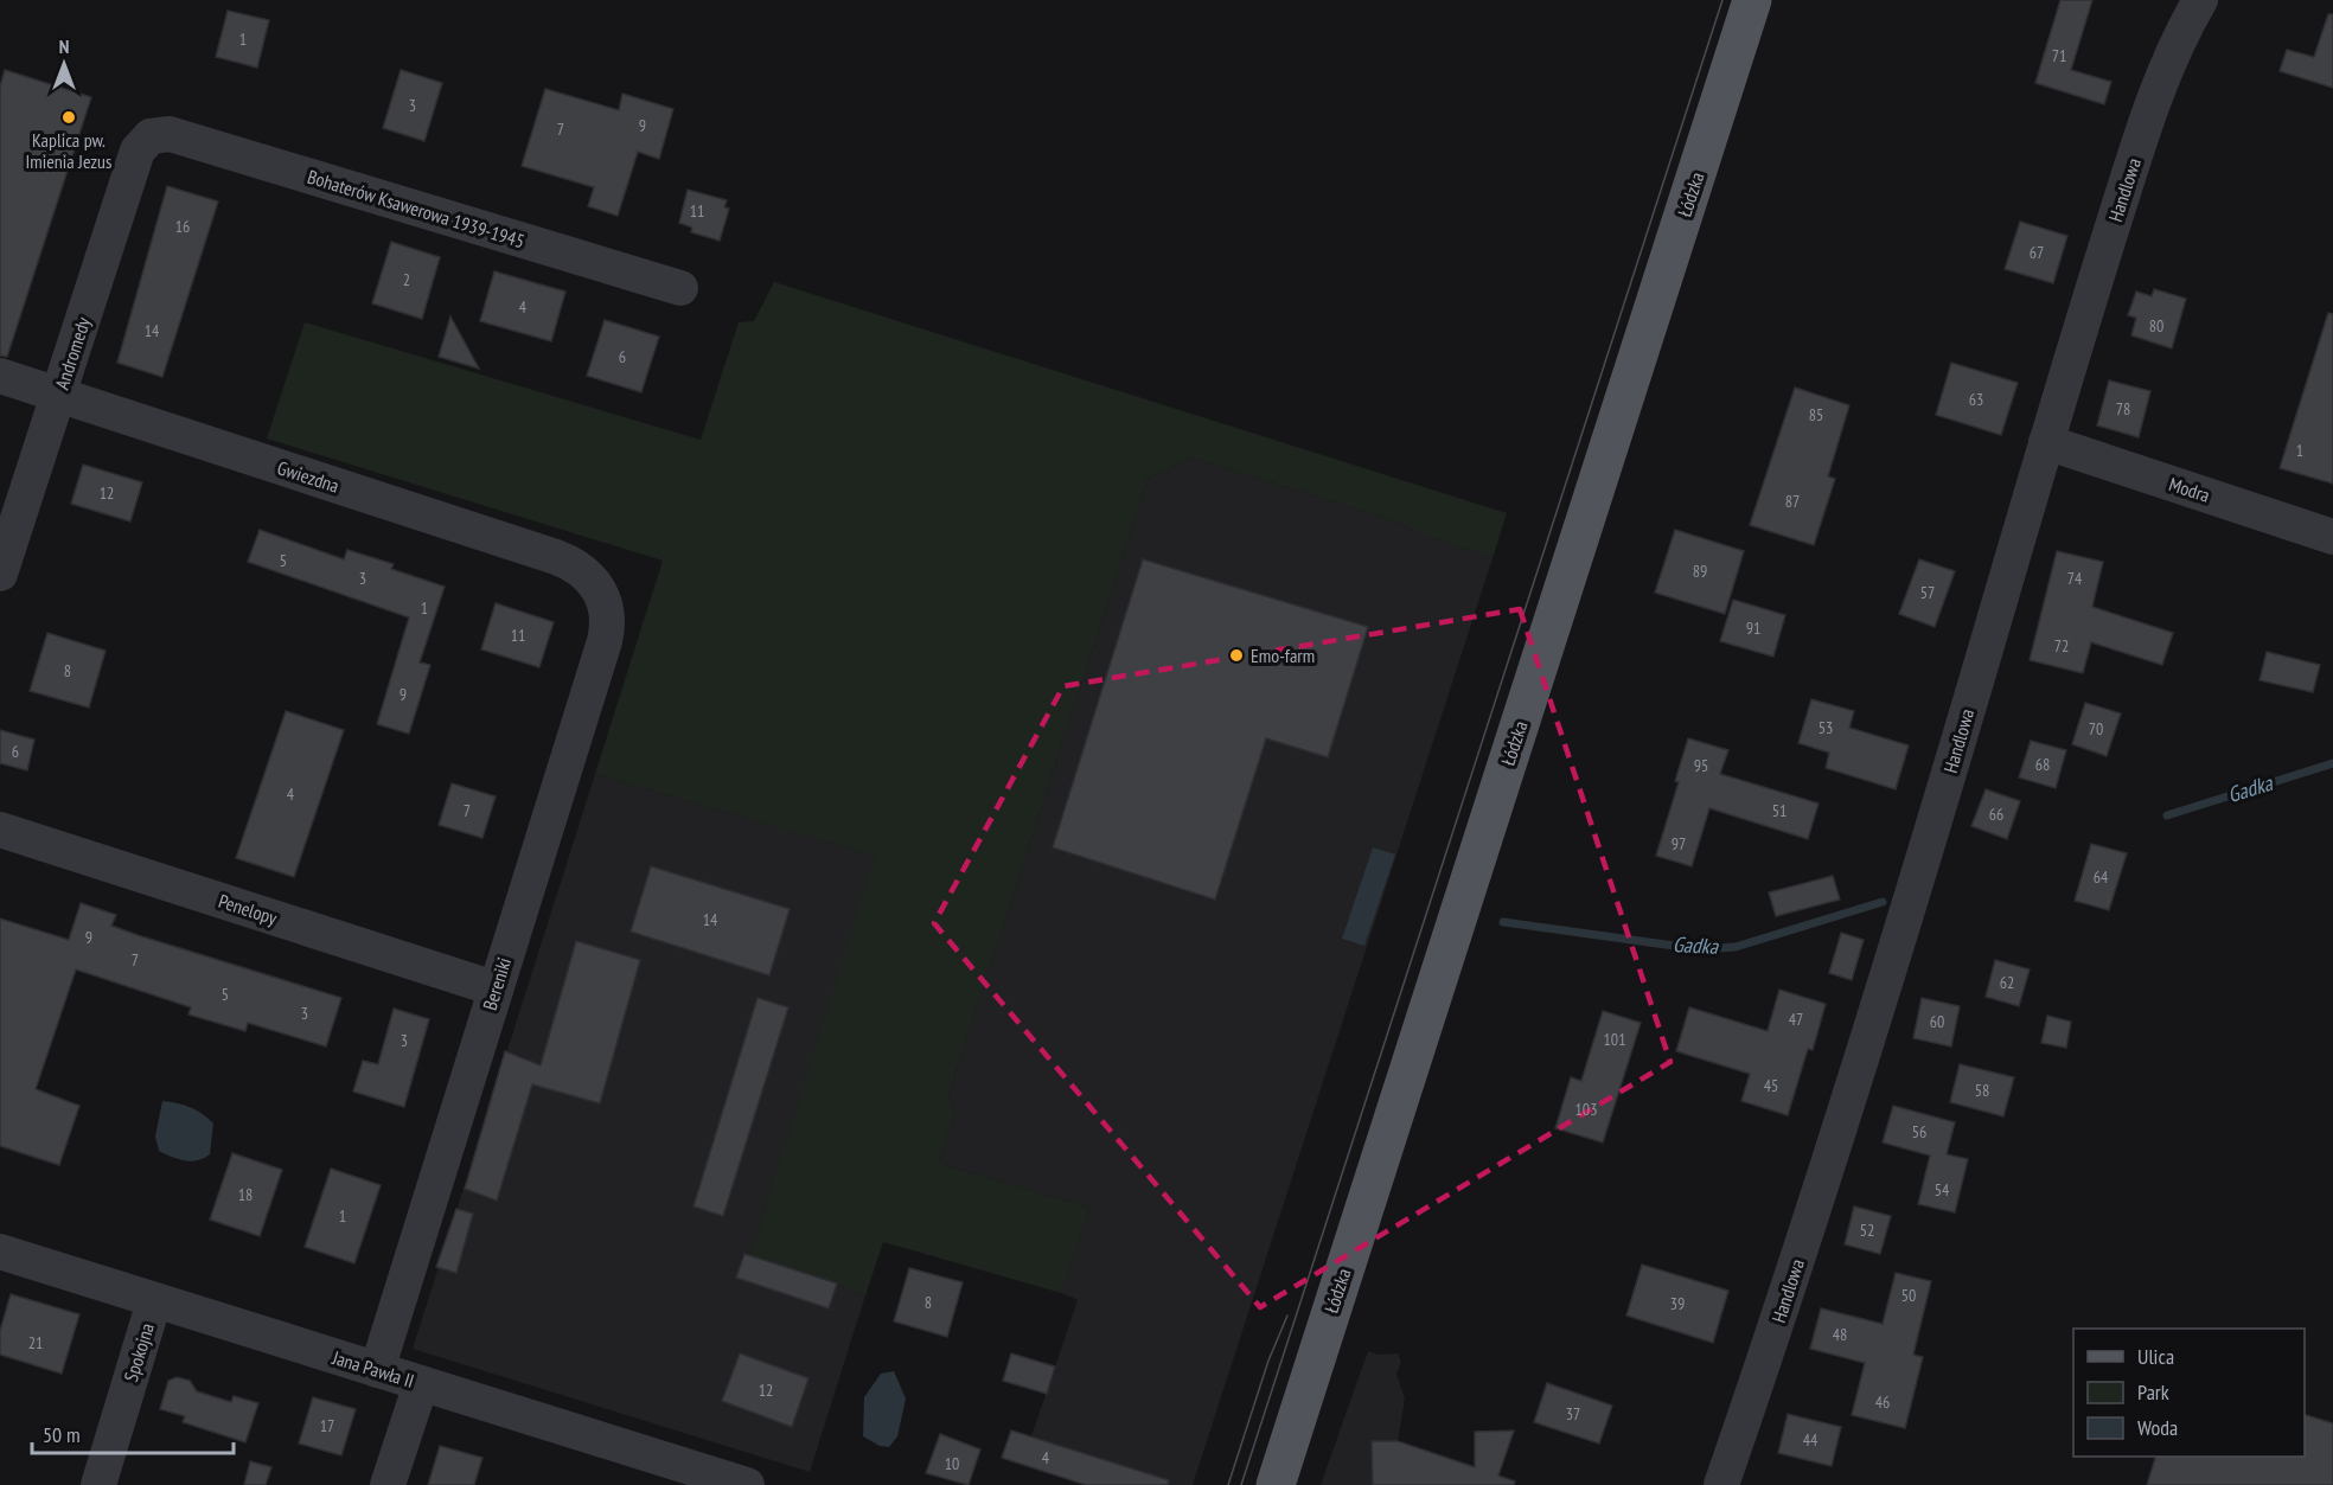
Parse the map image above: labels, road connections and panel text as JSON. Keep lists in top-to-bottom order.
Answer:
{
  "streets": {
    "main road": ["Łódzka"],
    "street": [
      "Handlowa",
      "Bohaterów Ksawerowa 1939-1945",
      "Andromedy",
      "Gwiezdna",
      "Modra",
      "Penelopy",
      "Bereniki",
      "Spokojna",
      "Jana Pawła II"
    ]
  },
  "crossings": [
    ["Handlowa", "Modra"],
    ["Bohaterów Ksawerowa 1939-1945", "Andromedy"],
    ["Andromedy", "Gwiezdna"],
    ["Gwiezdna", "Bereniki"],
    ["Penelopy", "Bereniki"],
    ["Bereniki", "Jana Pawła II"],
    ["Spokojna", "Jana Pawła II"]
  ],
  "water": ["Gadka"],
  "places": ["Kaplica pw. Imienia Jezus", "Emo-farm"],
  "house_numbers": [
    "1",
    "71",
    "3",
    "9",
    "7",
    "11",
    "16",
    "67",
    "2",
    "4",
    "80",
    "14",
    "6",
    "63",
    "78",
    "85",
    "1",
    "12",
    "87",
    "5",
    "89",
    "3",
    "74",
    "57",
    "1",
    "91",
    "11",
    "72",
    "8",
    "9",
    "53",
    "70",
    "6",
    "68",
    "95",
    "4",
    "7",
    "51",
    "66",
    "97",
    "64",
    "14",
    "9",
    "7",
    "62",
    "5",
    "3",
    "47",
    "60",
    "101",
    "3",
    "45",
    "58",
    "103",
    "56",
    "54",
    "18",
    "1",
    "52",
    "50",
    "8",
    "39",
    "48",
    "21",
    "12",
    "46",
    "37",
    "17",
    "44",
    "4",
    "10"
  ],
  "legend": ["Ulica", "Park", "Woda"],
  "scale_bar": "50 m",
  "north": "top"
}
